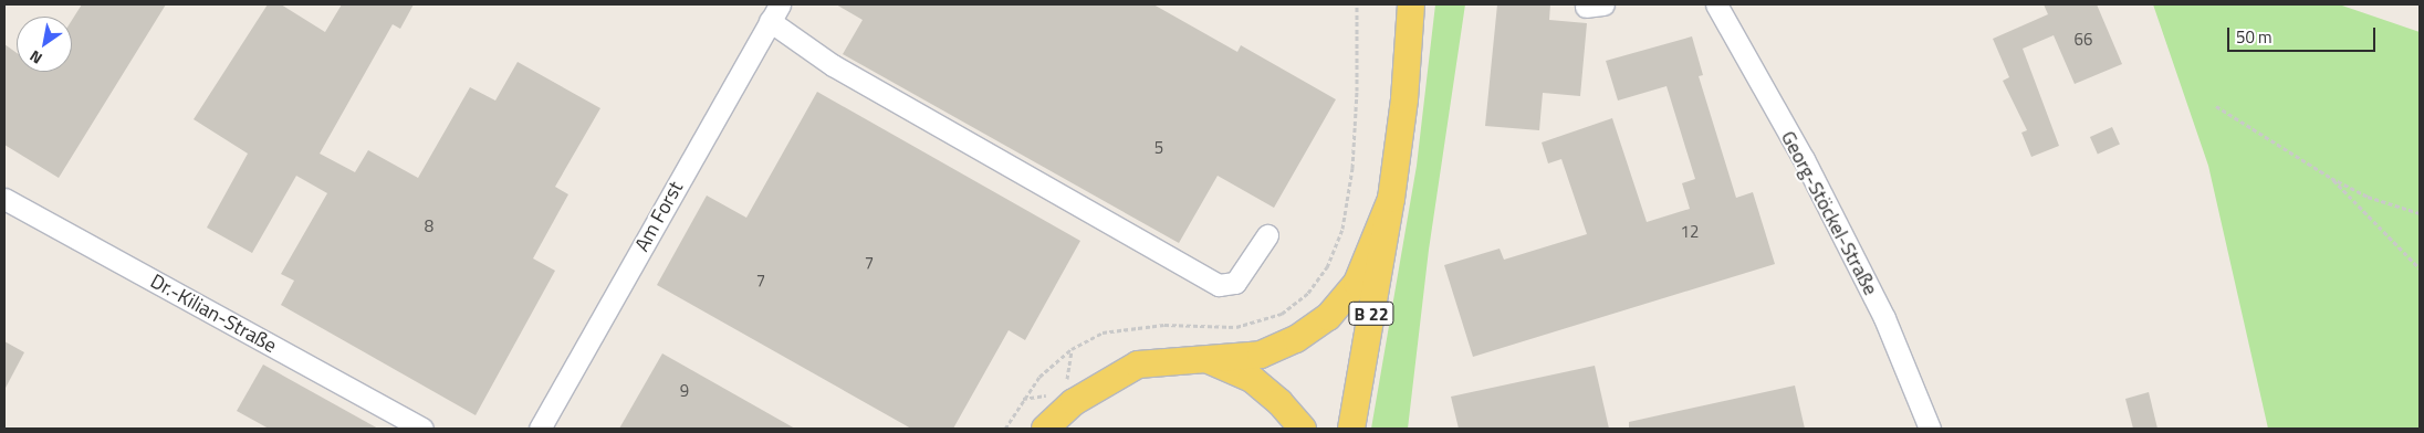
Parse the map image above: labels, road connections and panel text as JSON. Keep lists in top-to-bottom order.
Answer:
{
  "streets": {
    "main road": ["B 22"],
    "street": ["Georg-Stöckel-Straße", "Am Forst", "Dr.-Kilian-Straße"]
  },
  "house_numbers": [
    "66",
    "5",
    "8",
    "12",
    "7",
    "7",
    "9"
  ],
  "scale_bar": "50 m",
  "north": "bottom left"
}
